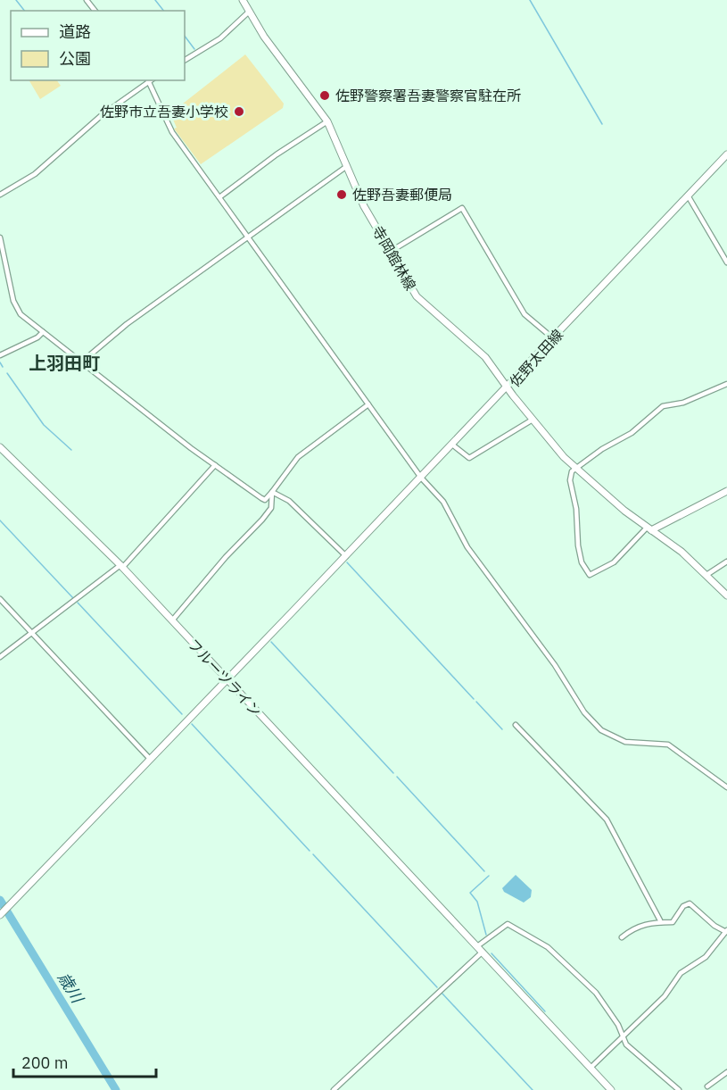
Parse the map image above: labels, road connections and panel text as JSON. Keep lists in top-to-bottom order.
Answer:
{
  "streets": {
    "street": ["寺岡館林線", "佐野太田線", "フルーツライン"]
  },
  "crossings": [
    ["寺岡館林線", "佐野太田線"]
  ],
  "districts": ["上羽田町"],
  "water": ["歳川"],
  "places": ["佐野警察署吾妻警察官駐在所", "佐野市立吾妻小学校", "佐野吾妻郵便局"],
  "legend": ["道路", "公園"],
  "scale_bar": "200 m"
}
